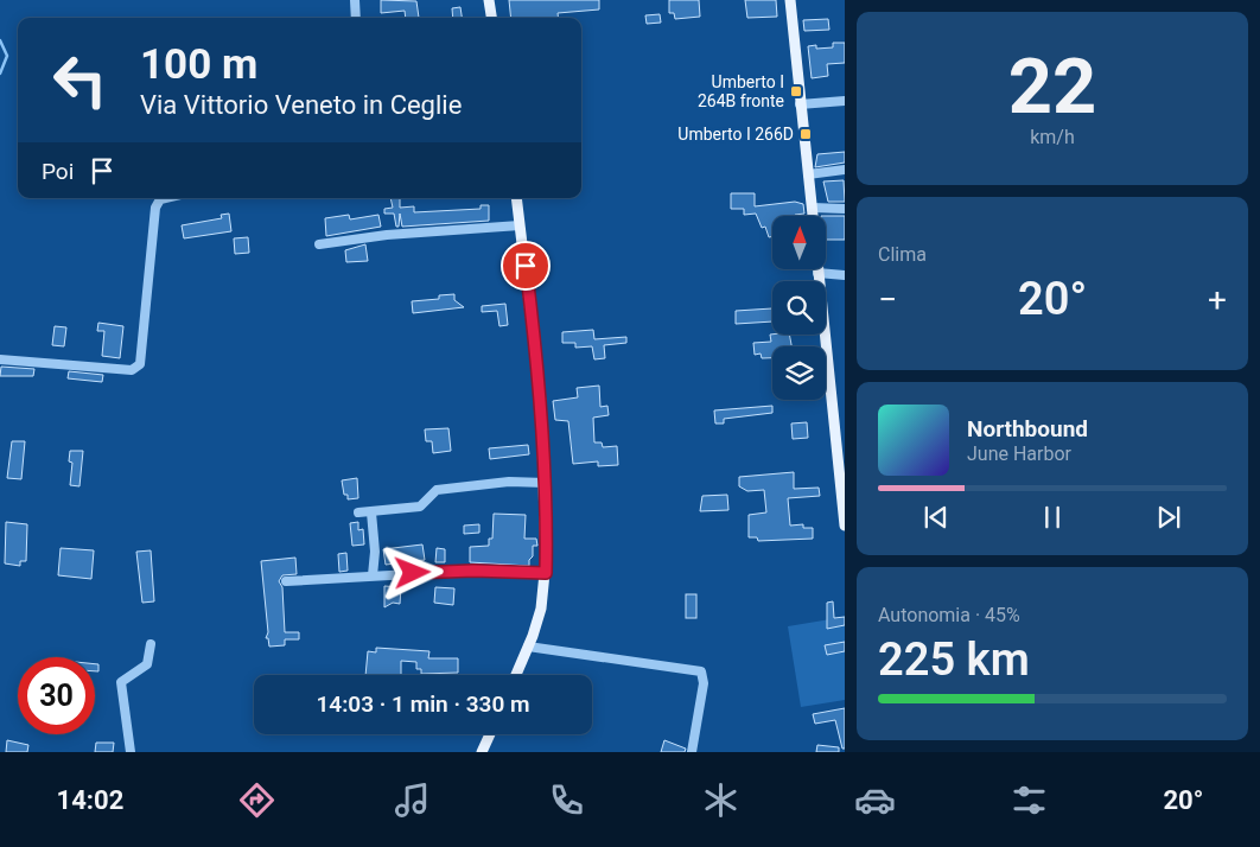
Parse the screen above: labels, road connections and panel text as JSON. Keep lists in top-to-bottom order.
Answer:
{
  "places": {
    "transit": ["Umberto I 264B fronte", "Umberto I 266D"]
  },
  "north": "top",
  "page": {
    "tile": [
      ["22", "km/h"],
      "Clima",
      ["Autonomia · 45%", "225 km"]
    ],
    "turn": ["100 m", "Via Vittorio Veneto in Ceglie"],
    "then": "Poi",
    "heat": ["−", "20°", "+"],
    "song": ["Northbound", "June Harbor"],
    "limit": "30",
    "trip": "14:03 · 1 min · 330 m",
    "tabs": ["14:02", "20°"]
  }
}
